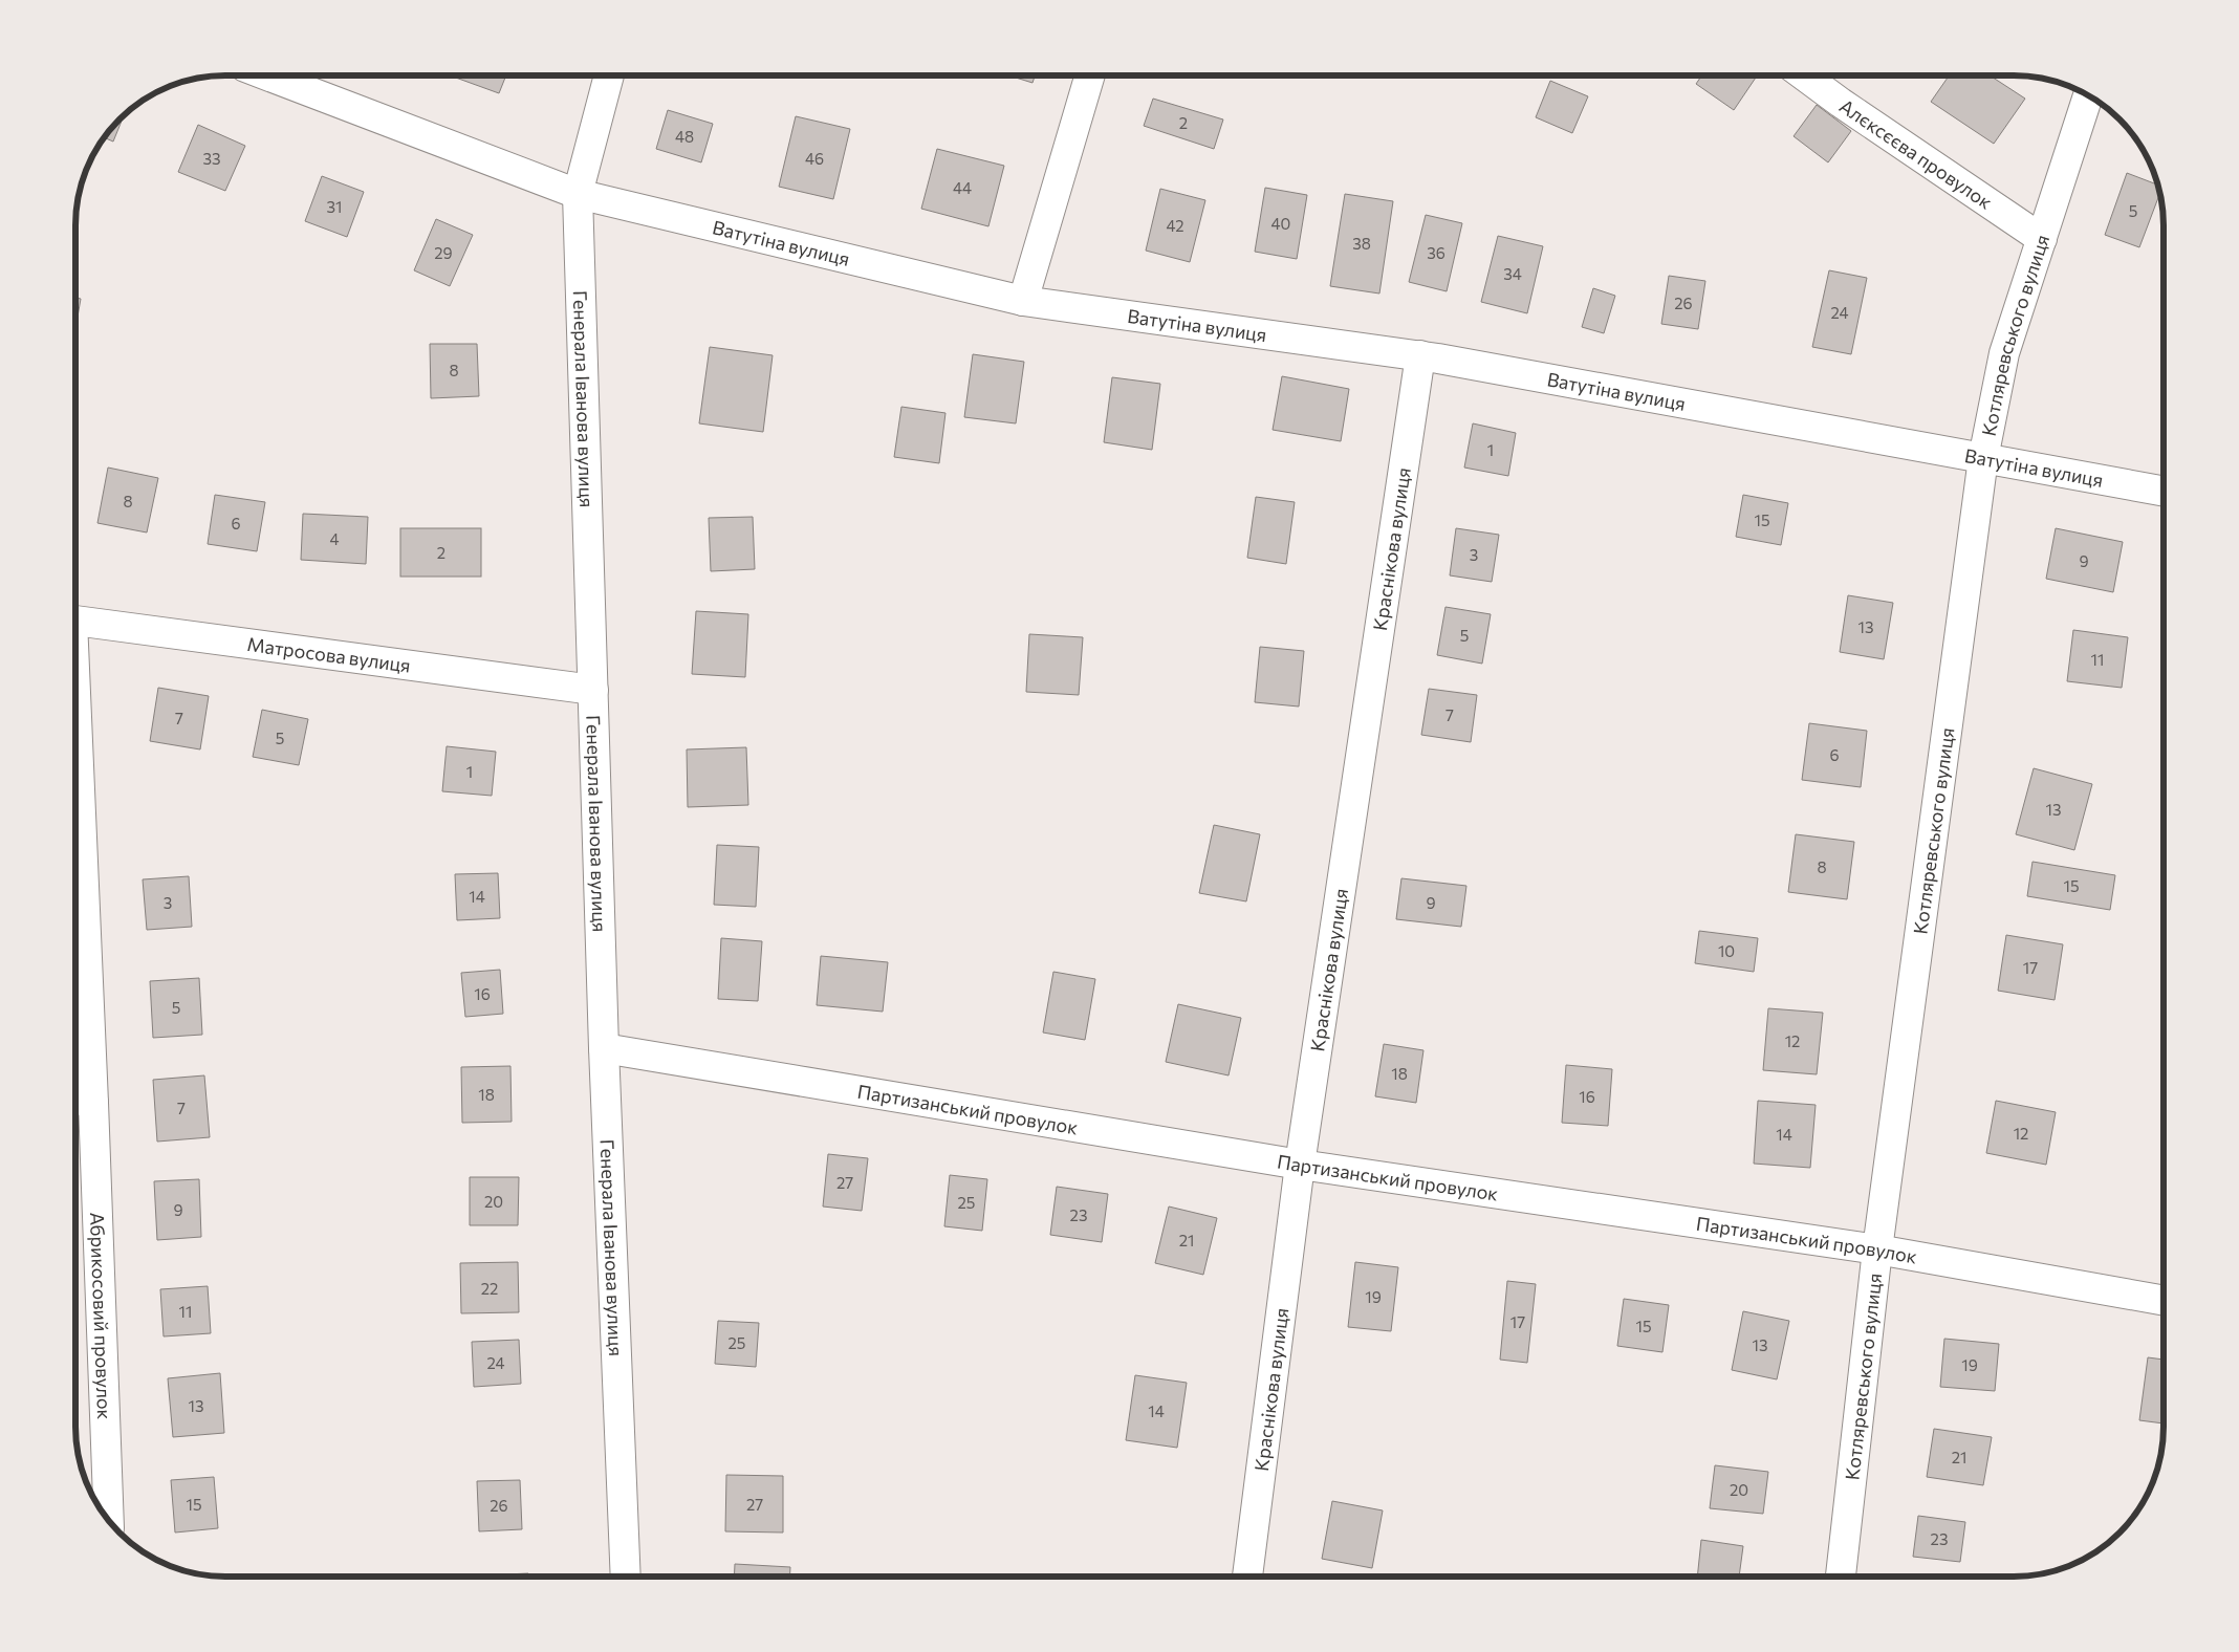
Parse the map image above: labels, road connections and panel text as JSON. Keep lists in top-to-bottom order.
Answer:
{
  "streets": {
    "street": [
      "Алєксєєва провулок",
      "Ватутіна вулиця",
      "Котляревського вулиця",
      "Генерала Іванова вулиця",
      "Краснікова вулиця",
      "Матросова вулиця",
      "Партизанський провулок",
      "Абрикосовий провулок"
    ]
  },
  "crossings": [
    ["Алєксєєва провулок", "Котляревського вулиця"],
    ["Ватутіна вулиця", "Котляревського вулиця"],
    ["Ватутіна вулиця", "Генерала Іванова вулиця"],
    ["Ватутіна вулиця", "Краснікова вулиця"],
    ["Котляревського вулиця", "Партизанський провулок"],
    ["Генерала Іванова вулиця", "Матросова вулиця"],
    ["Генерала Іванова вулиця", "Партизанський провулок"],
    ["Краснікова вулиця", "Партизанський провулок"]
  ],
  "house_numbers": [
    "2",
    "48",
    "33",
    "46",
    "44",
    "31",
    "5",
    "40",
    "42",
    "38",
    "29",
    "36",
    "34",
    "26",
    "24",
    "8",
    "1",
    "8",
    "15",
    "6",
    "4",
    "2",
    "3",
    "9",
    "13",
    "5",
    "11",
    "7",
    "7",
    "5",
    "6",
    "1",
    "13",
    "8",
    "15",
    "14",
    "3",
    "9",
    "10",
    "17",
    "16",
    "5",
    "12",
    "18",
    "18",
    "16",
    "7",
    "12",
    "14",
    "27",
    "20",
    "25",
    "9",
    "23",
    "21",
    "22",
    "19",
    "11",
    "17",
    "15",
    "25",
    "13",
    "24",
    "19",
    "13",
    "14",
    "21",
    "20",
    "15",
    "27",
    "26",
    "23"
  ]
}
